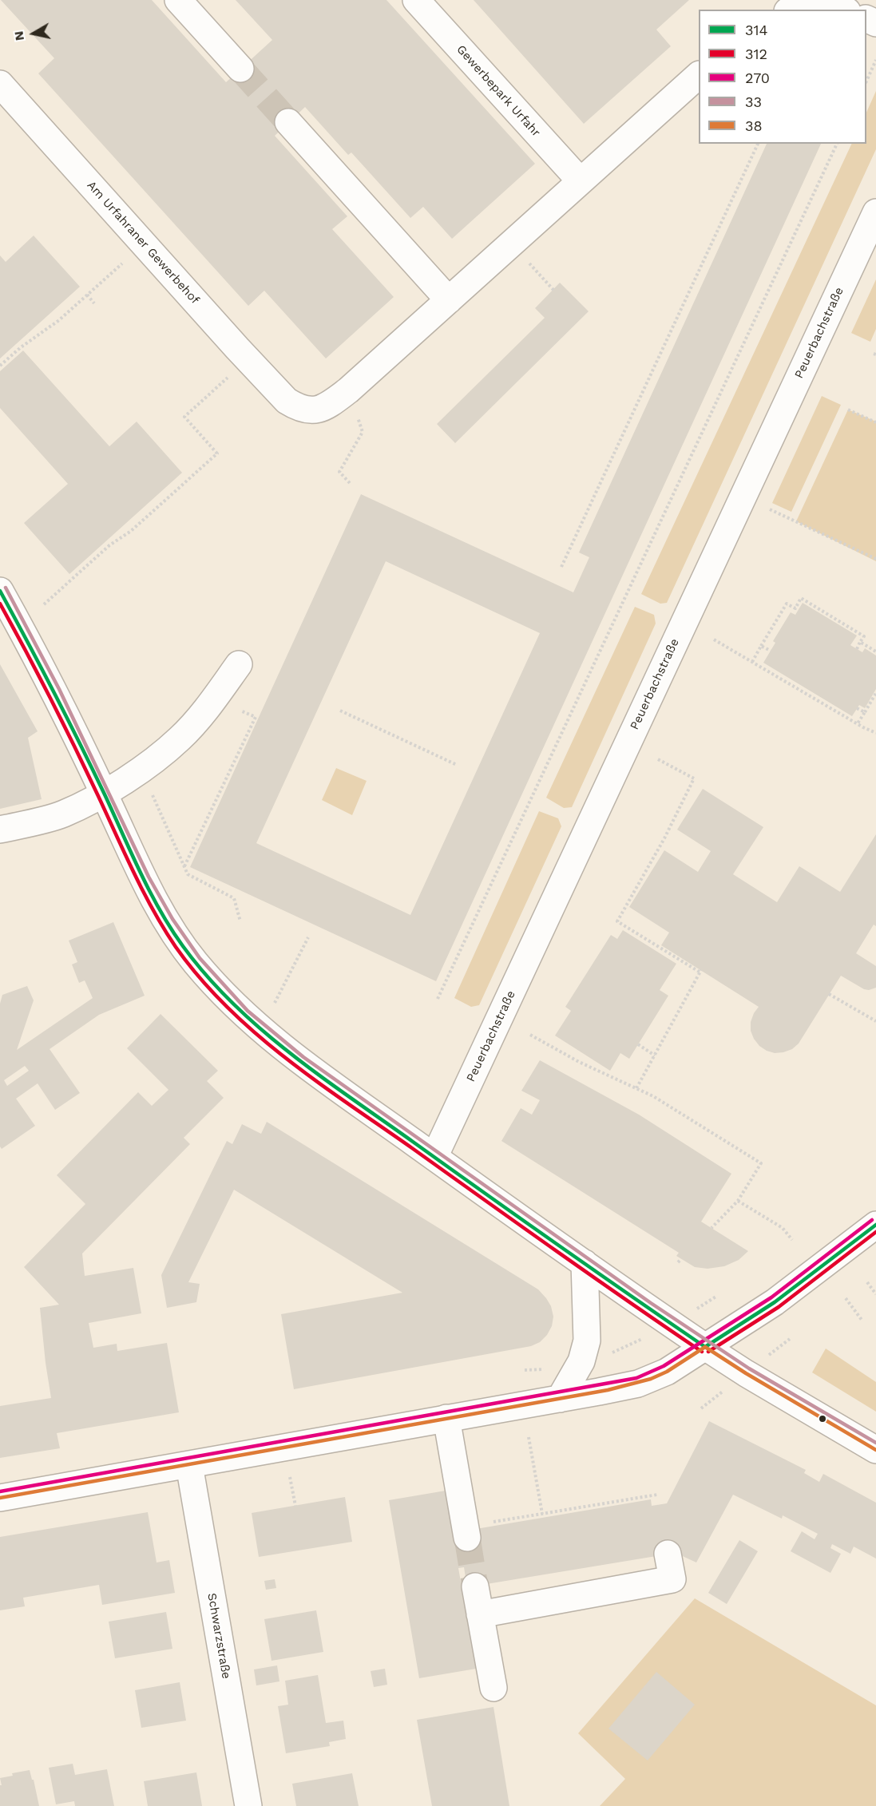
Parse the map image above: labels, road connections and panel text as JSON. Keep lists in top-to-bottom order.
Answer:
{
  "streets": {
    "street": [
      "Gewerbepark Urfahr",
      "Am Urfahraner Gewerbehof",
      "Peuerbachstraße",
      "Schwarzstraße"
    ]
  },
  "lines": [
    "transit line 33",
    "transit line 314",
    "transit line 312",
    "transit line 270",
    "transit line 38"
  ],
  "legend": [
    "314",
    "312",
    "270",
    "33",
    "38"
  ],
  "north": "left"
}
